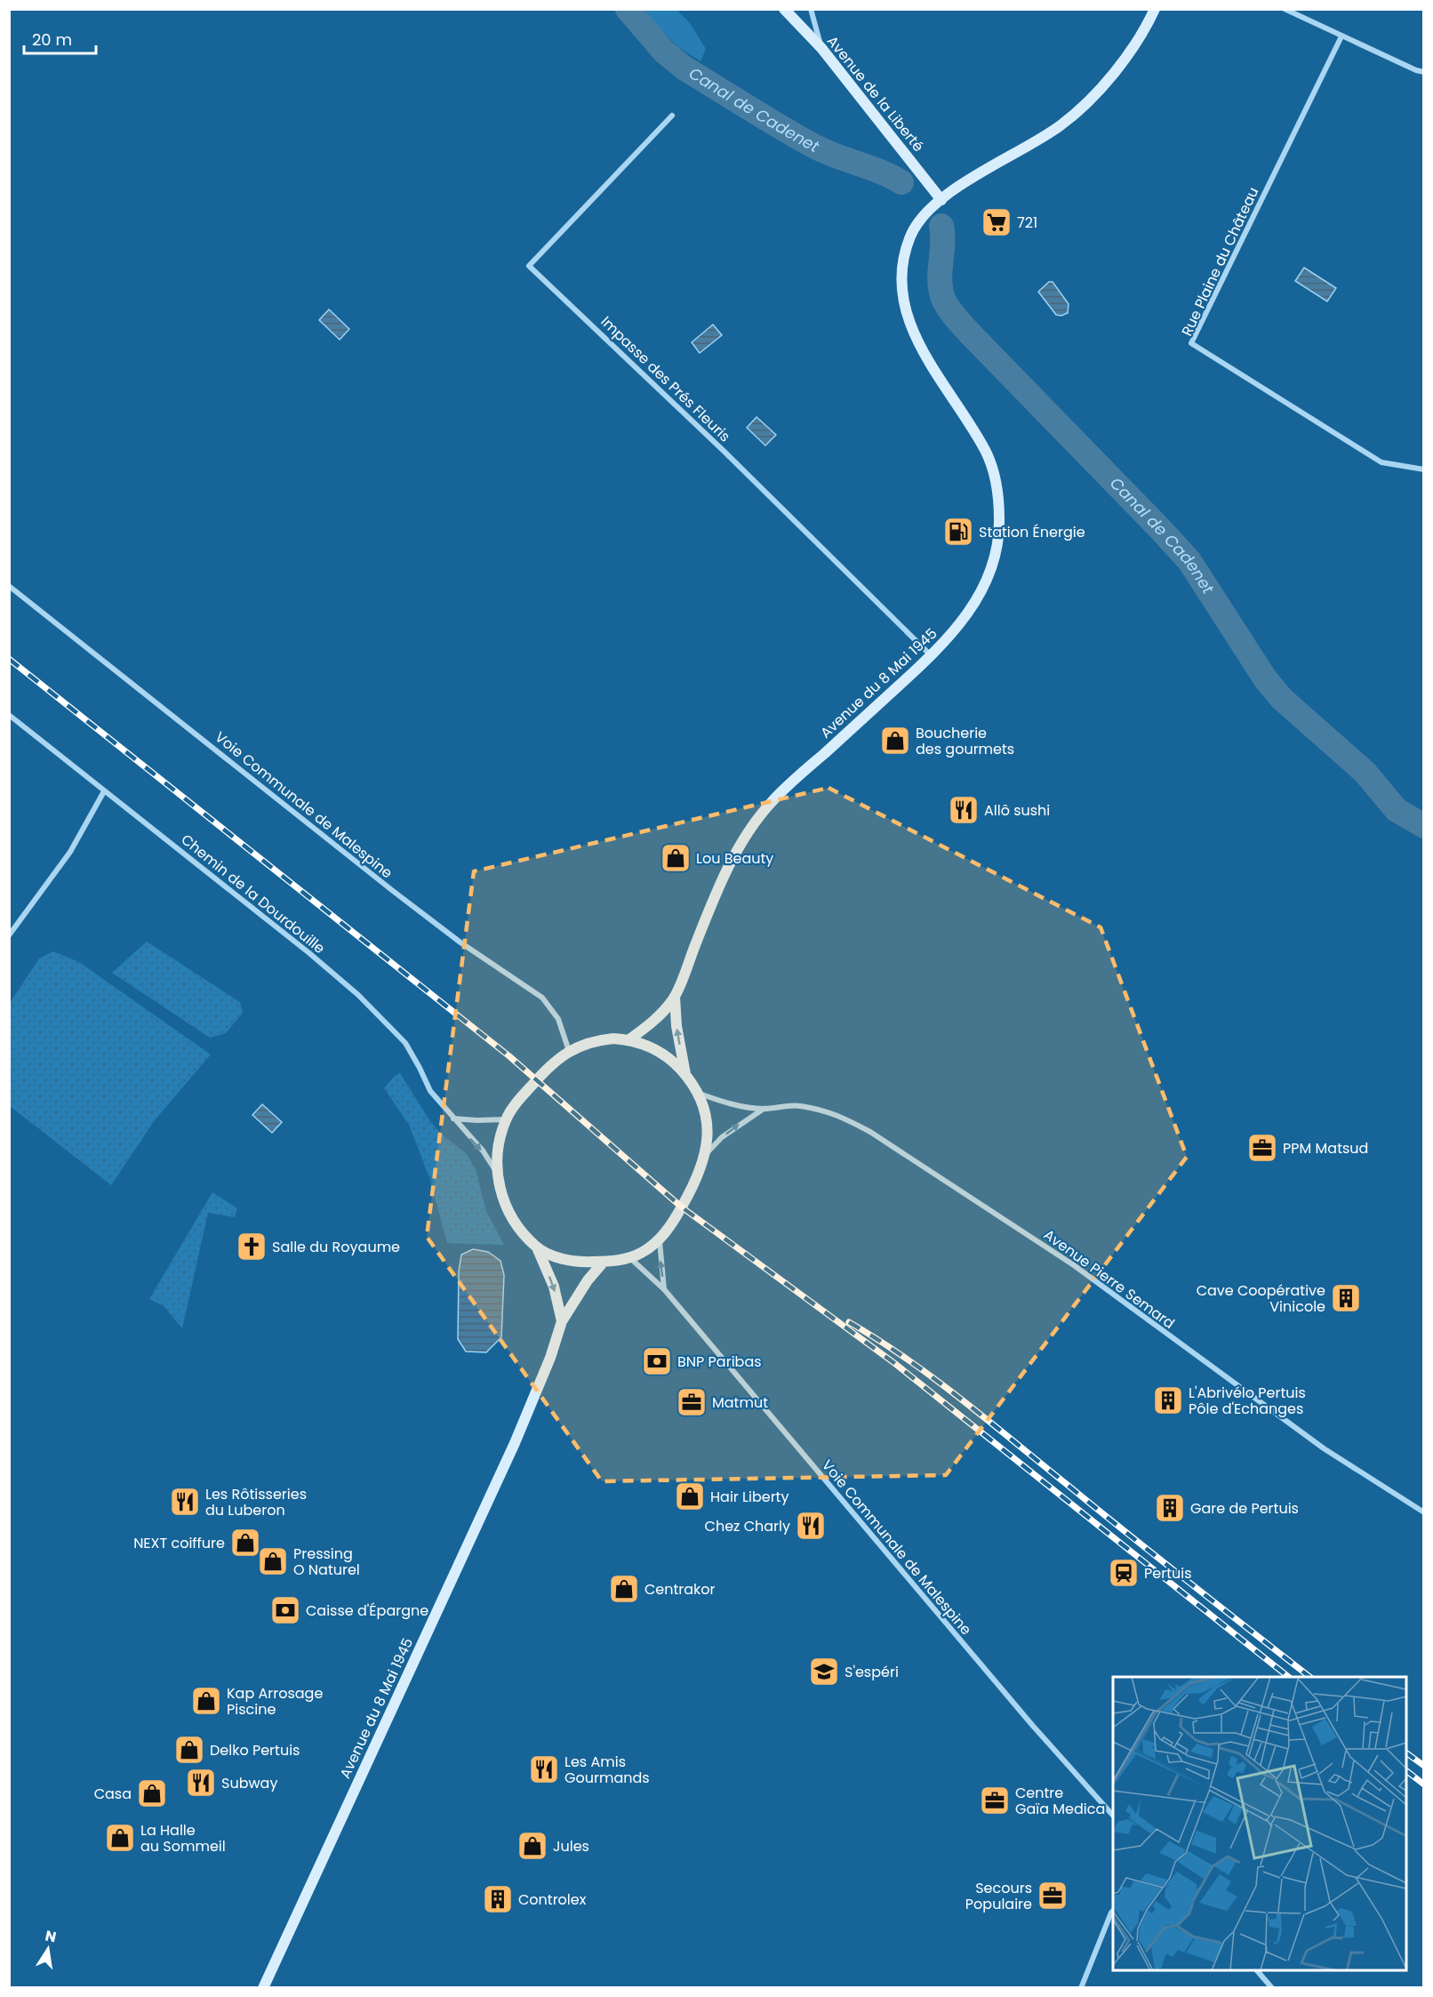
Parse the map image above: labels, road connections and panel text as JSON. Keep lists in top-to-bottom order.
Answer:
{
  "streets": {
    "main road": ["Avenue de la Liberté", "Avenue du 8 Mai 1945"],
    "street": [
      "Rue Plaine du Château",
      "Impasse des Prés Fleuris",
      "Voie Communale de Malespine",
      "Chemin de la Dourdouille",
      "Avenue Pierre Semard"
    ]
  },
  "crossings": [
    ["Avenue de la Liberté", "Avenue du 8 Mai 1945"],
    ["Impasse des Prés Fleuris", "Avenue du 8 Mai 1945"]
  ],
  "water": ["Canal de Cadenet"],
  "places": {
    "supermarket": ["721"],
    "fuel station": ["Station Énergie"],
    "shop": [
      "Boucherie des gourmets",
      "Lou Beauty",
      "Hair Liberty",
      "NEXT coiffure",
      "Pressing O Naturel",
      "Centrakor",
      "Kap Arrosage Piscine",
      "Delko Pertuis",
      "Casa",
      "La Halle au Sommeil",
      "Jules"
    ],
    "restaurant": [
      "Allô sushi",
      "Les Rôtisseries du Luberon",
      "Chez Charly",
      "Les Amis Gourmands",
      "Subway"
    ],
    "office": [
      "PPM Matsud",
      "Matmut",
      "Centre Gaïa Medica",
      "Secours Populaire"
    ],
    "church": ["Salle du Royaume"],
    "building": [
      "Cave Coopérative Vinicole",
      "L'Abrivélo Pertuis Pôle d'Echanges",
      "Gare de Pertuis",
      "Controlex"
    ],
    "bank": ["BNP Paribas", "Caisse d'Épargne"],
    "station": ["Pertuis"],
    "school or university": ["S'espéri"]
  },
  "scale_bar": "20 m",
  "north": "top"
}
